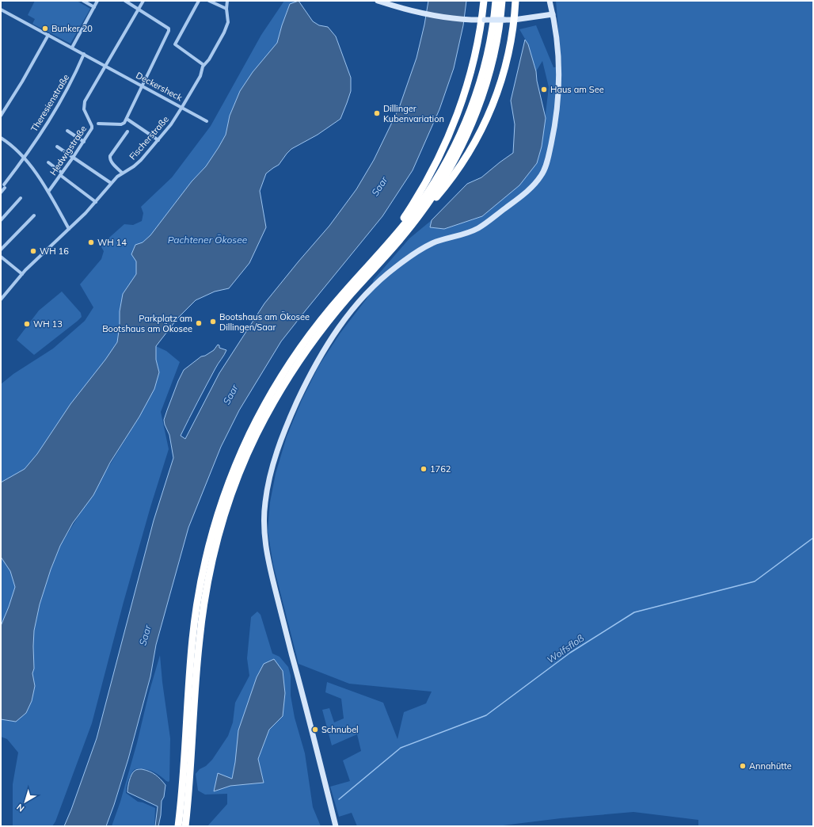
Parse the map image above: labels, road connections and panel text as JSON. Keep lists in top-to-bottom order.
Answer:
{
  "streets": {
    "street": [
      "Deckersheck",
      "Theresienstraße",
      "Fischerstraße",
      "Hedwigstraße"
    ]
  },
  "crossings": [
    ["Deckersheck", "Theresienstraße"],
    ["Deckersheck", "Fischerstraße"],
    ["Deckersheck", "Hedwigstraße"]
  ],
  "water": ["Saar", "Pachtener Ökosee", "Wolfsfloß"],
  "places": [
    "Bunker 20",
    "Haus am See",
    "Dillinger Kubenvariation",
    "WH 14",
    "WH 16",
    "Bootshaus am Ökosee Dillingen/Saar",
    "Parkplatz am Bootshaus am Ökosee",
    "WH 13",
    "1762",
    "Schnubel",
    "Annahütte"
  ],
  "north": "bottom left"
}
